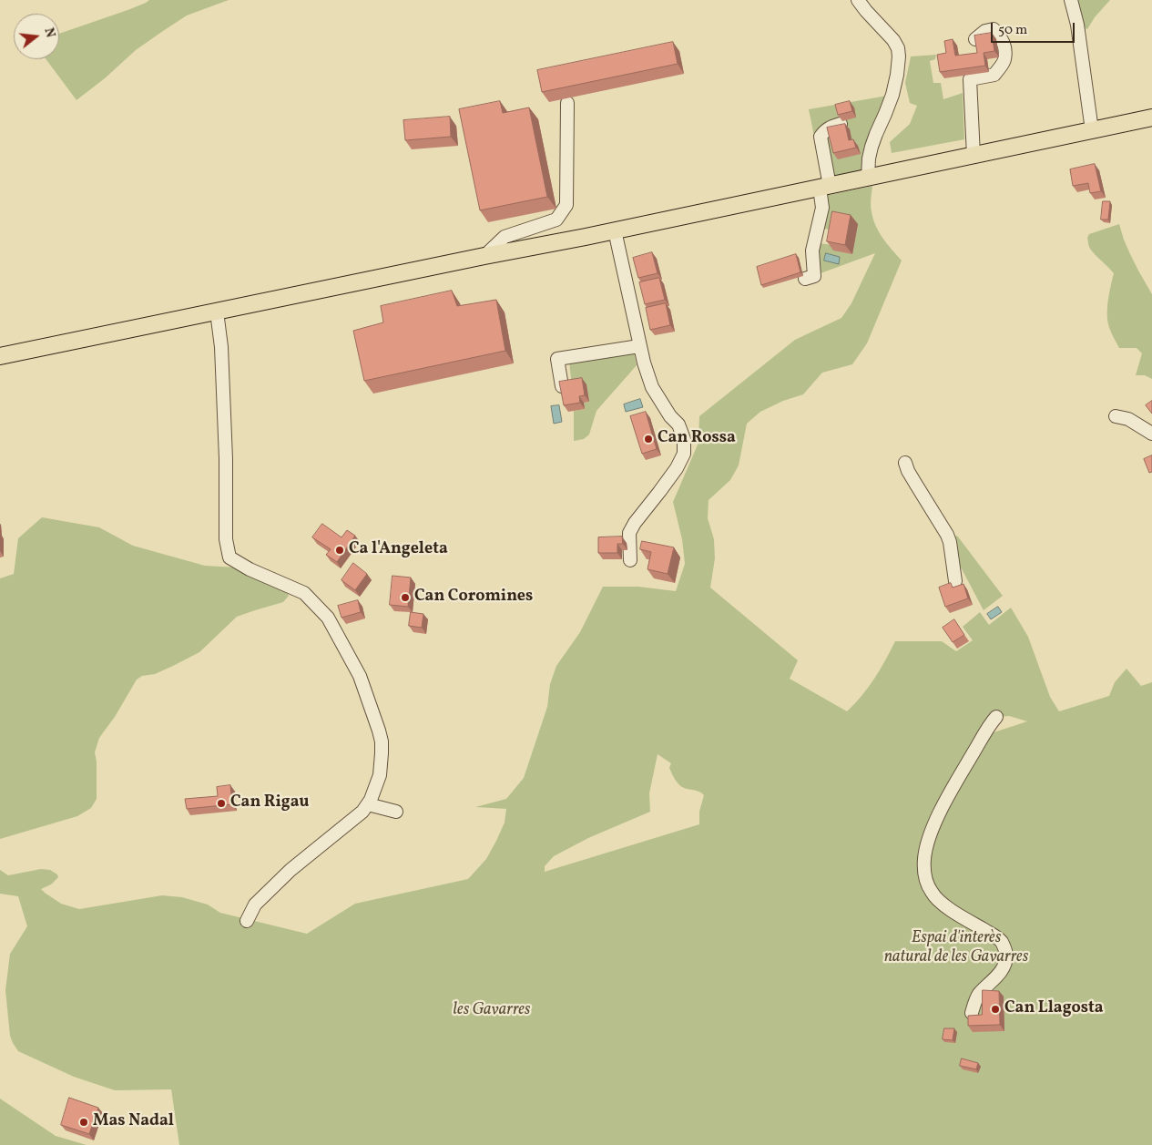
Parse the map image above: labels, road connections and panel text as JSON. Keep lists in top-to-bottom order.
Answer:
{
  "parks": ["Espai d'interès natural de les Gavarres", "les Gavarres"],
  "places": [
    "Can Rossa",
    "Ca l'Angeleta",
    "Can Coromines",
    "Can Rigau",
    "Can Llagosta",
    "Mas Nadal"
  ],
  "scale_bar": "50 m",
  "north": "right"
}
